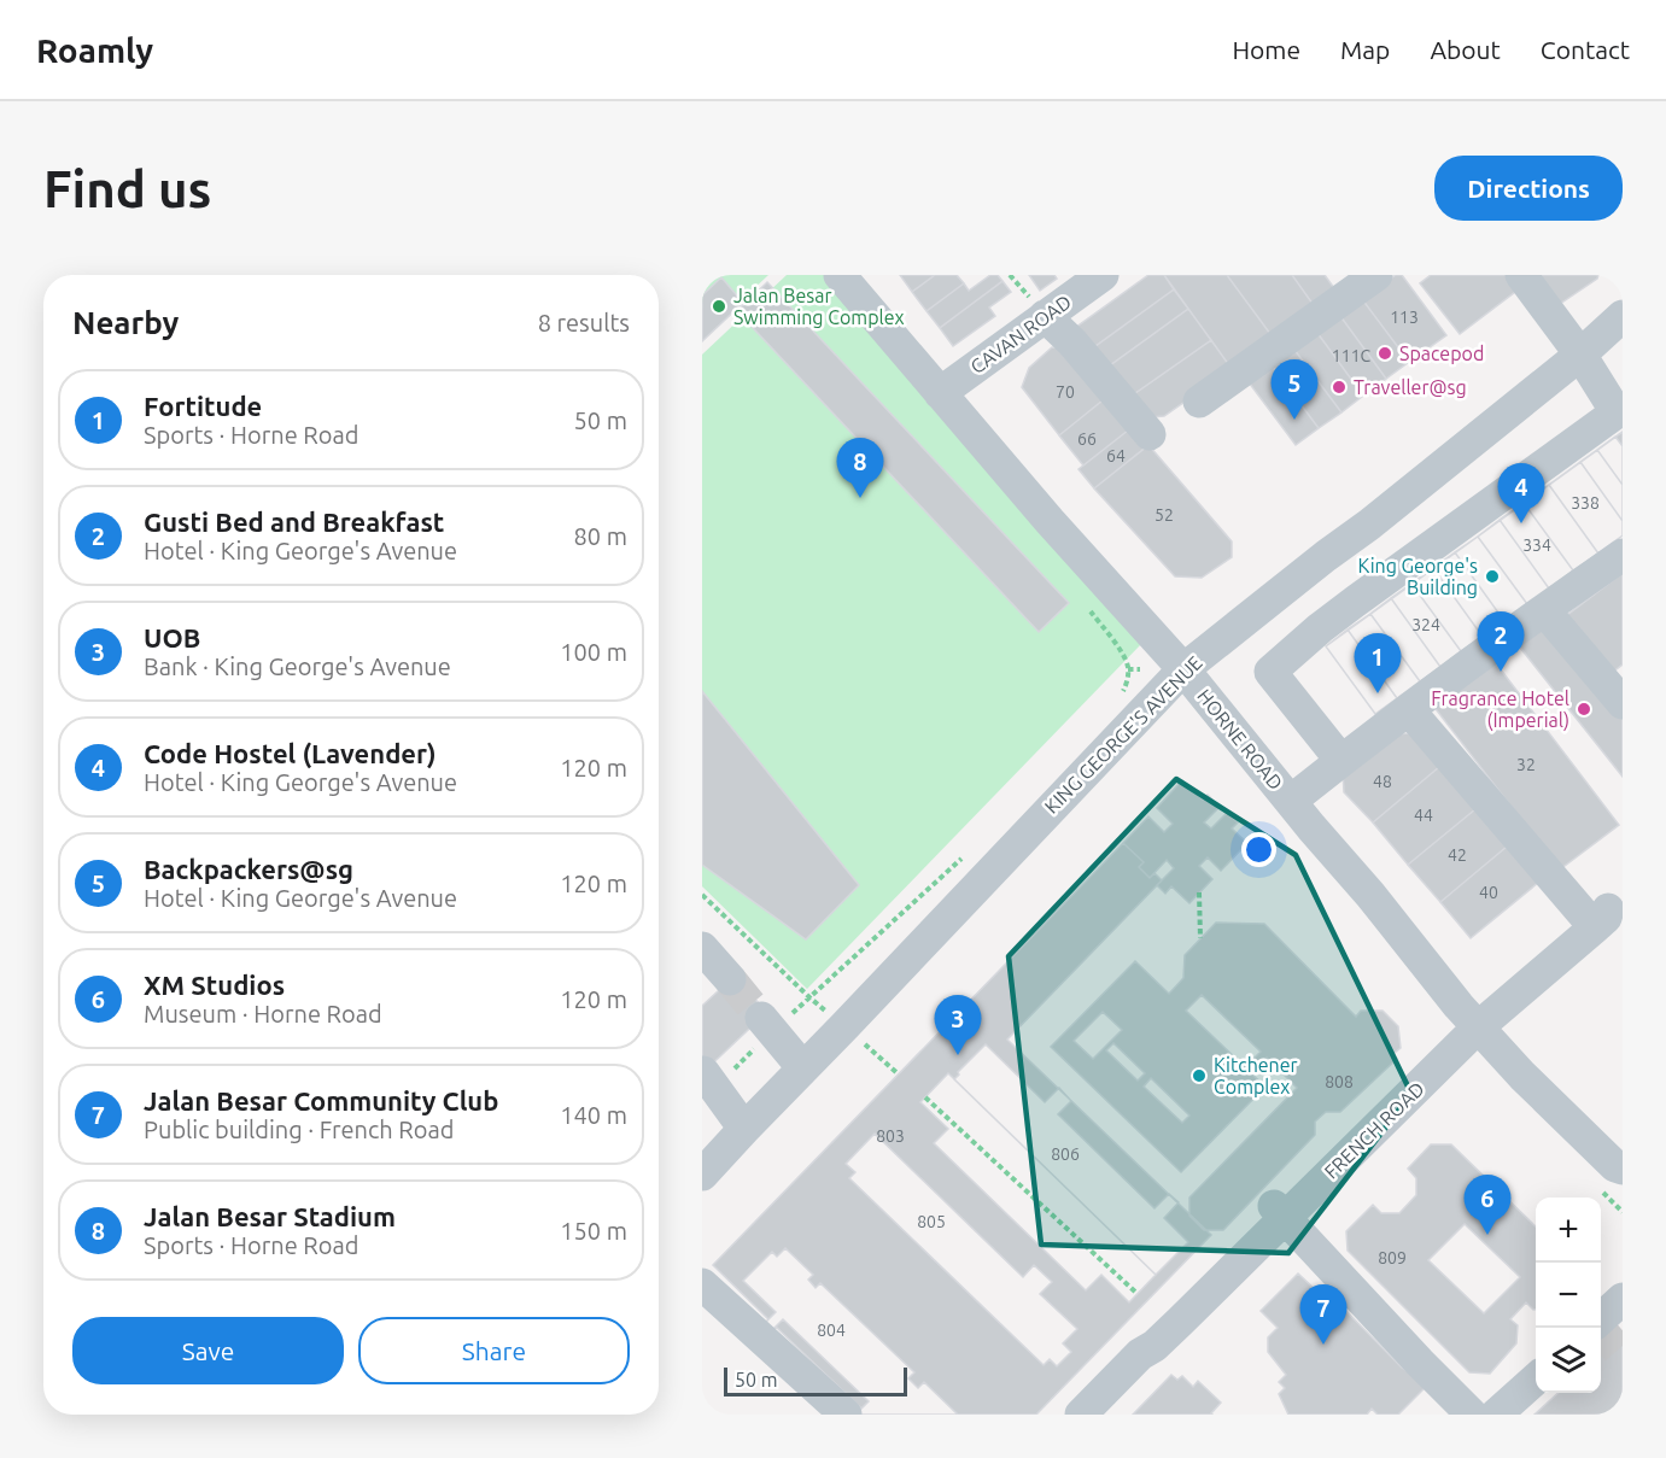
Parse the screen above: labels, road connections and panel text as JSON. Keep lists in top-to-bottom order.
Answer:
{
  "streets": {
    "street": [
      "CAVAN ROAD",
      "KING GEORGE'S AVENUE",
      "HORNE ROAD",
      "FRENCH ROAD"
    ]
  },
  "crossings": [
    ["CAVAN ROAD", "HORNE ROAD"],
    ["KING GEORGE'S AVENUE", "HORNE ROAD"],
    ["HORNE ROAD", "FRENCH ROAD"]
  ],
  "places": [
    "Jalan Besar Swimming Complex",
    "Spacepod",
    "Traveller@sg",
    "King George's Building",
    "Fragrance Hotel (Imperial)",
    "Kitchener Complex"
  ],
  "house_numbers": [
    "113",
    "111C",
    "70",
    "66",
    "64",
    "338",
    "52",
    "334",
    "324",
    "32",
    "48",
    "44",
    "42",
    "40",
    "808",
    "803",
    "806",
    "805",
    "809",
    "804"
  ],
  "scale_bar": "50 m",
  "page": {
    "header": "Roamly",
    "nav": [
      "Home",
      "Map",
      "About",
      "Contact"
    ],
    "buttons": [
      "Directions",
      ["Save", "Share"]
    ],
    "title": "Find us",
    "heading": ["Nearby", "8 results"],
    "pins": [
      "5",
      "8",
      "4",
      "2",
      "1",
      "3",
      "6",
      "7"
    ],
    "list": [
      {
        "mark": "1",
        "name": "Fortitude",
        "note": "Sports · Horne Road",
        "value": "50 m"
      },
      {
        "mark": "2",
        "name": "Gusti Bed and Breakfast",
        "note": "Hotel · King George's Avenue",
        "value": "80 m"
      },
      {
        "mark": "3",
        "name": "UOB",
        "note": "Bank · King George's Avenue",
        "value": "100 m"
      },
      {
        "mark": "4",
        "name": "Code Hostel (Lavender)",
        "note": "Hotel · King George's Avenue",
        "value": "120 m"
      },
      {
        "mark": "5",
        "name": "Backpackers@sg",
        "note": "Hotel · King George's Avenue",
        "value": "120 m"
      },
      {
        "mark": "6",
        "name": "XM Studios",
        "note": "Museum · Horne Road",
        "value": "120 m"
      },
      {
        "mark": "7",
        "name": "Jalan Besar Community Club",
        "note": "Public building · French Road",
        "value": "140 m"
      },
      {
        "mark": "8",
        "name": "Jalan Besar Stadium",
        "note": "Sports · Horne Road",
        "value": "150 m"
      }
    ],
    "map_buttons": ["+", "−"],
    "scale": "50 m"
  }
}
